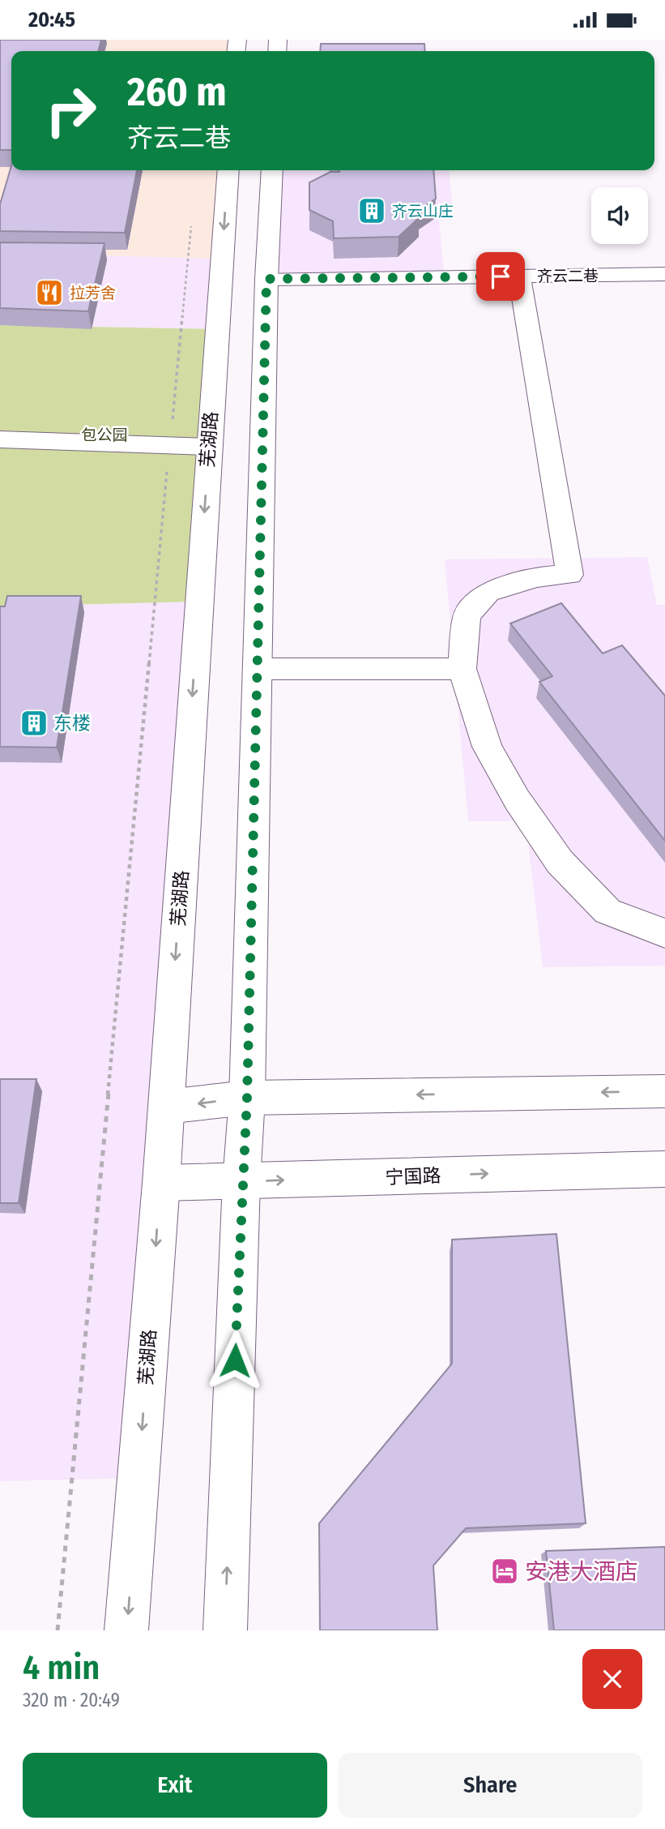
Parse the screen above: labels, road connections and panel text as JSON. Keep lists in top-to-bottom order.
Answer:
{
  "streets": {
    "main road": ["齐云二巷", "芜湖路", "宁国路"]
  },
  "crossings": [
    ["芜湖路", "宁国路"]
  ],
  "parks": ["包公园"],
  "places": {
    "building": ["齐云山庄", "东楼"],
    "restaurant": ["拉芳舍"],
    "hotel": ["安港大酒店"]
  },
  "page": {
    "status": "20:45",
    "turn": ["260 m", "齐云二巷"],
    "heading": ["4 min", "320 m · 20:49"],
    "buttons": ["Exit", "Share"]
  }
}
